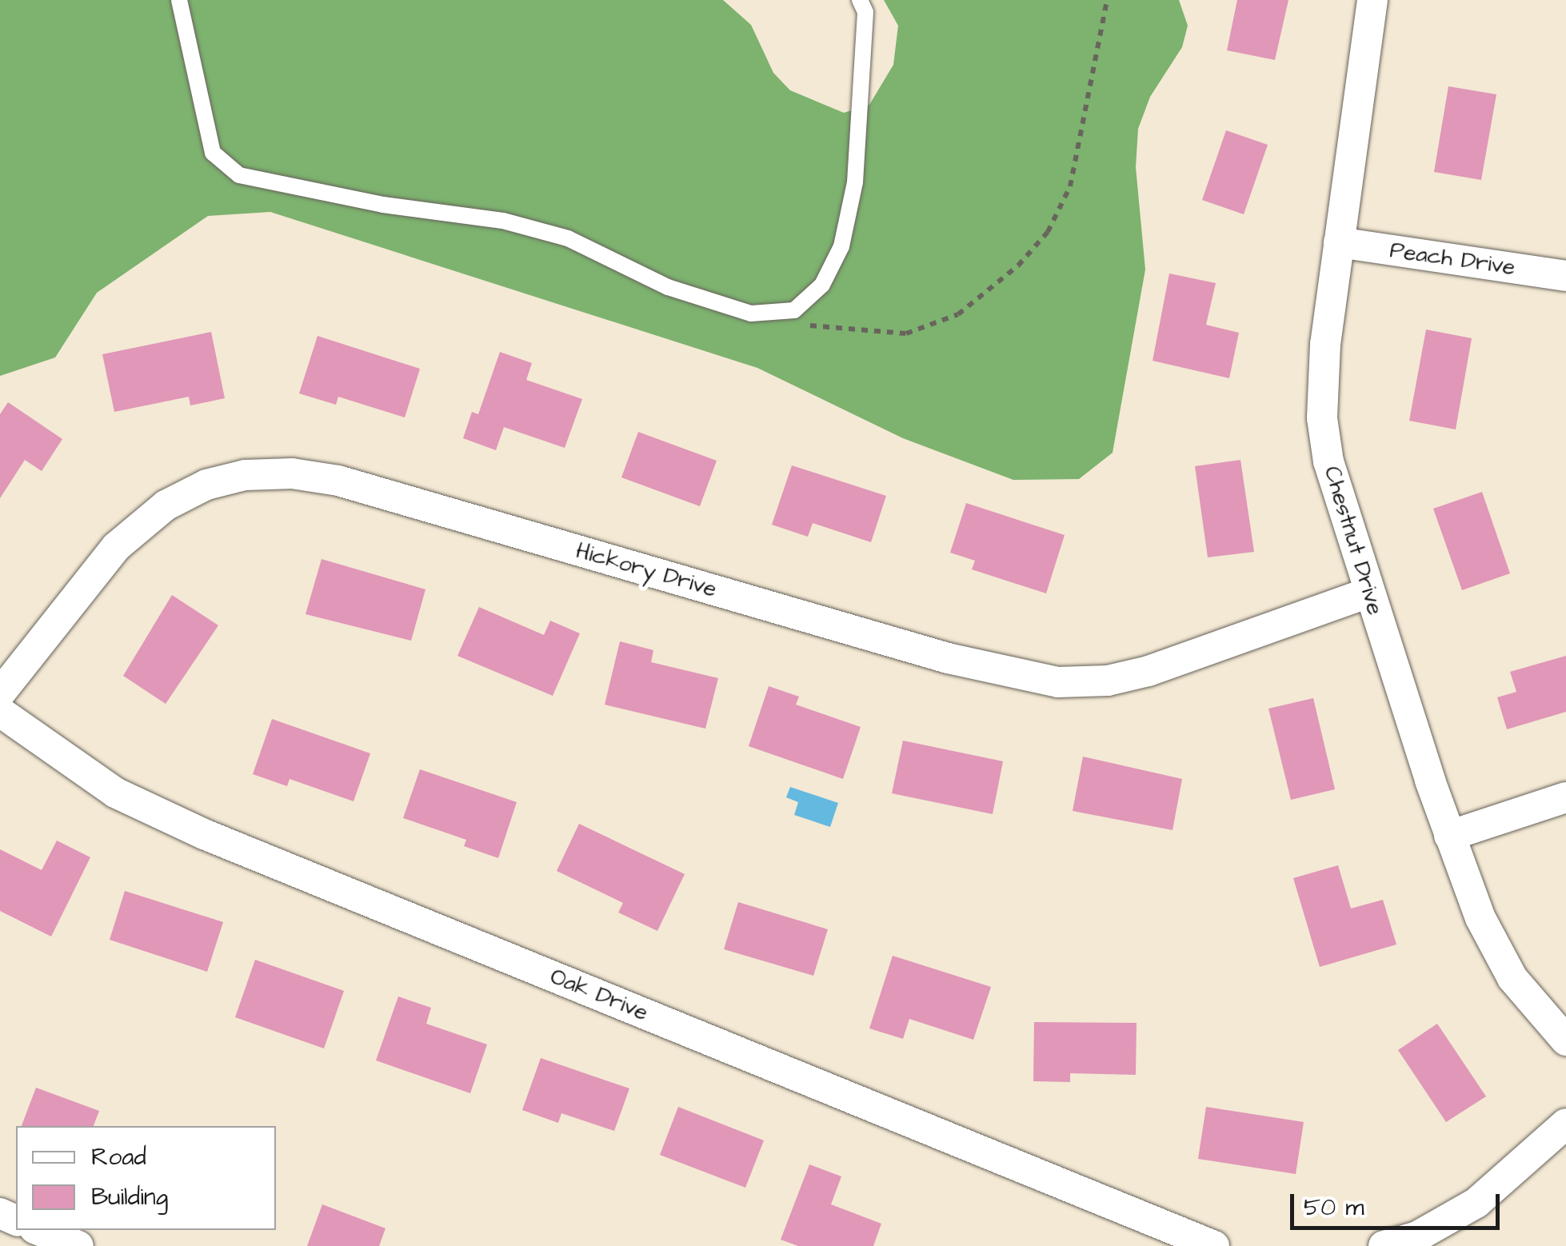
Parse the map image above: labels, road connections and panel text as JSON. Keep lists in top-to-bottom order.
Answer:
{
  "streets": {
    "street": [
      "Peach Drive",
      "Chestnut Drive",
      "Hickory Drive",
      "Oak Drive"
    ]
  },
  "crossings": [
    ["Peach Drive", "Chestnut Drive"],
    ["Chestnut Drive", "Hickory Drive"]
  ],
  "legend": ["Road", "Building"],
  "scale_bar": "50 m"
}
